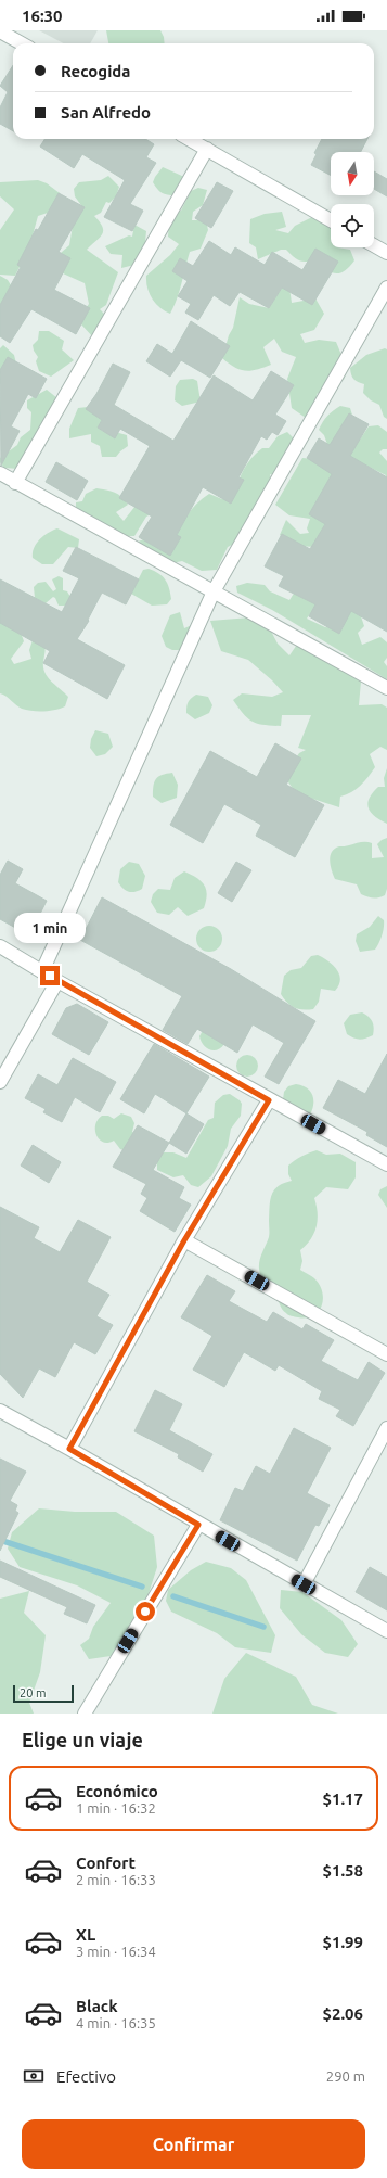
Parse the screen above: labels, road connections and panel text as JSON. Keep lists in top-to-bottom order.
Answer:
{
  "scale_bar": "20 m",
  "north": "bottom",
  "page": {
    "status": "16:30",
    "banner": ["Recogida", "San Alfredo"],
    "bubble": "1 min",
    "scale": "20 m",
    "heading": "Elige un viaje",
    "list": [
      {
        "name": "Económico",
        "note": "1 min · 16:32",
        "value": "$1.17"
      },
      {
        "name": "Confort",
        "note": "2 min · 16:33",
        "value": "$1.58"
      },
      {
        "name": "XL",
        "note": "3 min · 16:34",
        "value": "$1.99"
      },
      {
        "name": "Black",
        "note": "4 min · 16:35",
        "value": "$2.06"
      }
    ],
    "pay": ["Efectivo", "290 m"],
    "buttons": "Confirmar"
  }
}
